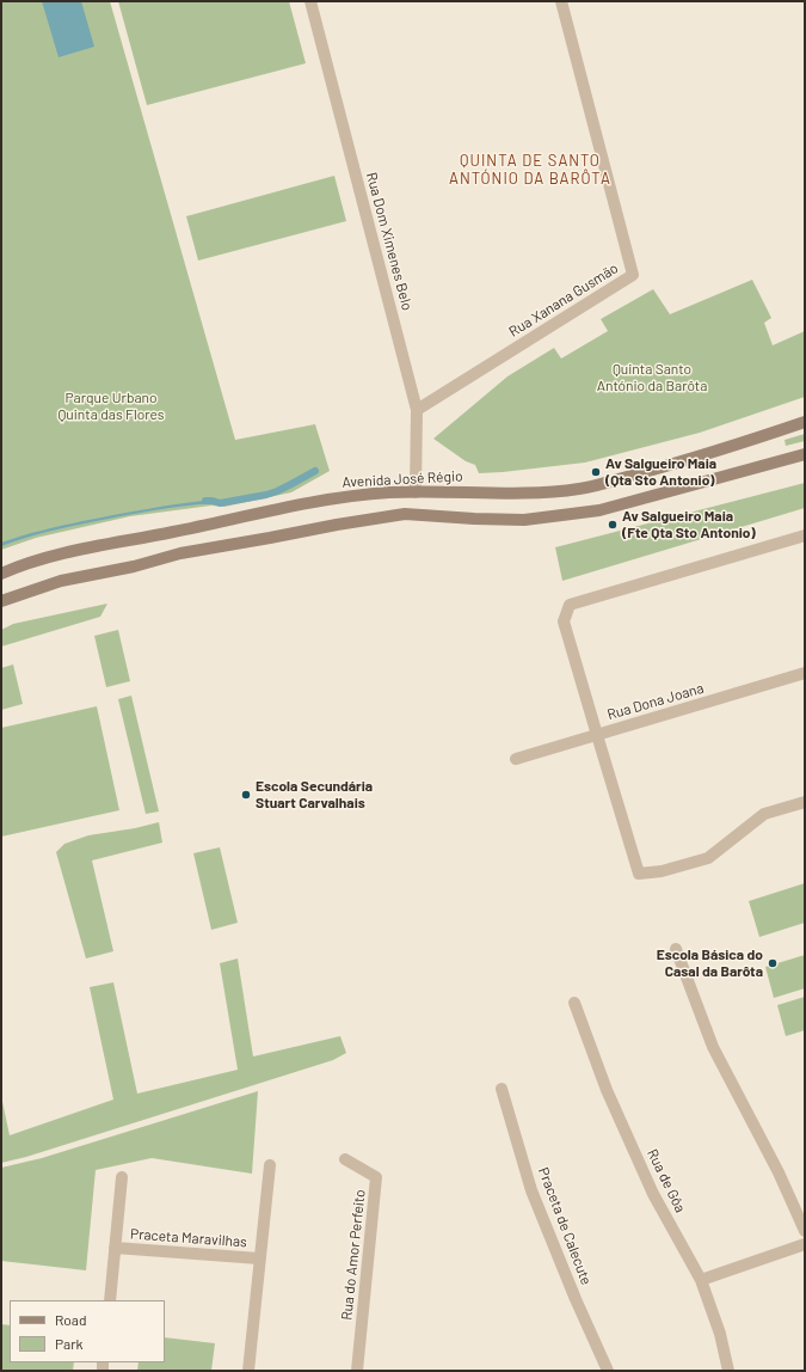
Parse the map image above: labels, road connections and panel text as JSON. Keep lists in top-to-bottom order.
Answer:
{
  "streets": {
    "street": [
      "Rua Dom Ximenes Belo",
      "Rua Xanana Gusmão",
      "Avenida José Régio",
      "Rua Dona Joana",
      "Rua de Gôa",
      "Praceta de Calecute",
      "Praceta Maravilhas",
      "Rua do Amor Perfeito"
    ]
  },
  "crossings": [
    ["Rua Dom Ximenes Belo", "Rua Xanana Gusmão"],
    ["Rua Dom Ximenes Belo", "Avenida José Régio"]
  ],
  "districts": ["QUINTA DE SANTO ANTÓNIO DA BARÔTA"],
  "parks": ["Quinta Santo António da Barôta", "Parque Urbano Quinta das Flores"],
  "places": [
    "Av Salgueiro Maia (Qta Sto Antonio)",
    "Av Salgueiro Maia (Fte Qta Sto Antonio)",
    "Escola Secundária Stuart Carvalhais",
    "Escola Básica do Casal da Barôta"
  ],
  "legend": ["Road", "Park"]
}
